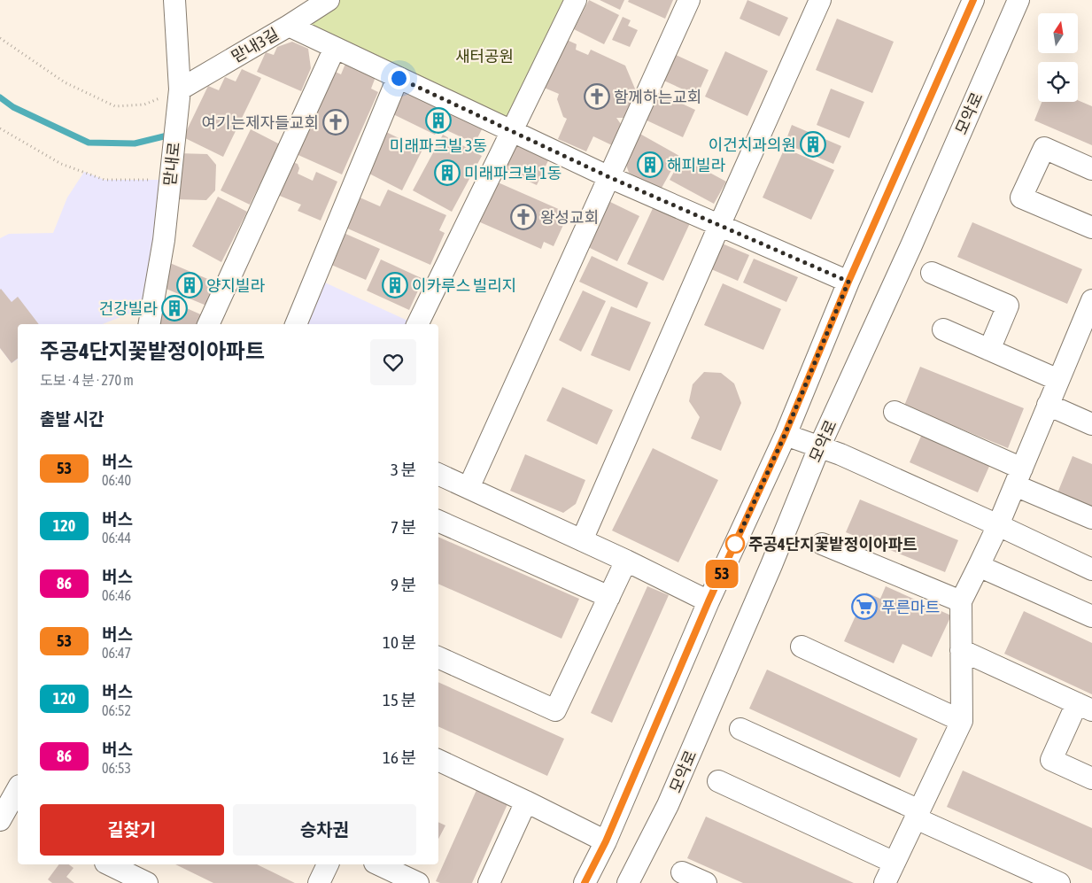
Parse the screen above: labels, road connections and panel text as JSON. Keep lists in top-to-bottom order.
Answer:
{
  "streets": {
    "street": ["맏내3길", "모악로", "맏내로"]
  },
  "crossings": [
    ["맏내3길", "맏내로"]
  ],
  "parks": ["새터공원"],
  "places": {
    "church": ["함께하는교회", "여기는제자들교회", "왕성교회"],
    "building": [
      "미래파크빌 3동",
      "이건치과의원",
      "해피빌라",
      "미래파크빌 1동",
      "양지빌라",
      "이카루스 빌리지",
      "건강빌라"
    ],
    "other": ["주공4단지꽃밭정이아파트"],
    "supermarket": ["푸른마트"]
  },
  "lines": ["bus line 53"],
  "north": "top",
  "page": {
    "on_map": "53",
    "heading": [
      ["주공4단지꽃밭정이아파트", "도보 · 4 분 · 270 m"],
      "출발 시간"
    ],
    "list": [
      {
        "mark": "53",
        "name": "버스",
        "note": "06:40",
        "value": "3 분"
      },
      {
        "mark": "120",
        "name": "버스",
        "note": "06:44",
        "value": "7 분"
      },
      {
        "mark": "86",
        "name": "버스",
        "note": "06:46",
        "value": "9 분"
      },
      {
        "mark": "53",
        "name": "버스",
        "note": "06:47",
        "value": "10 분"
      },
      {
        "mark": "120",
        "name": "버스",
        "note": "06:52",
        "value": "15 분"
      },
      {
        "mark": "86",
        "name": "버스",
        "note": "06:53",
        "value": "16 분"
      }
    ],
    "buttons": ["길찾기", "승차권"]
  }
}
